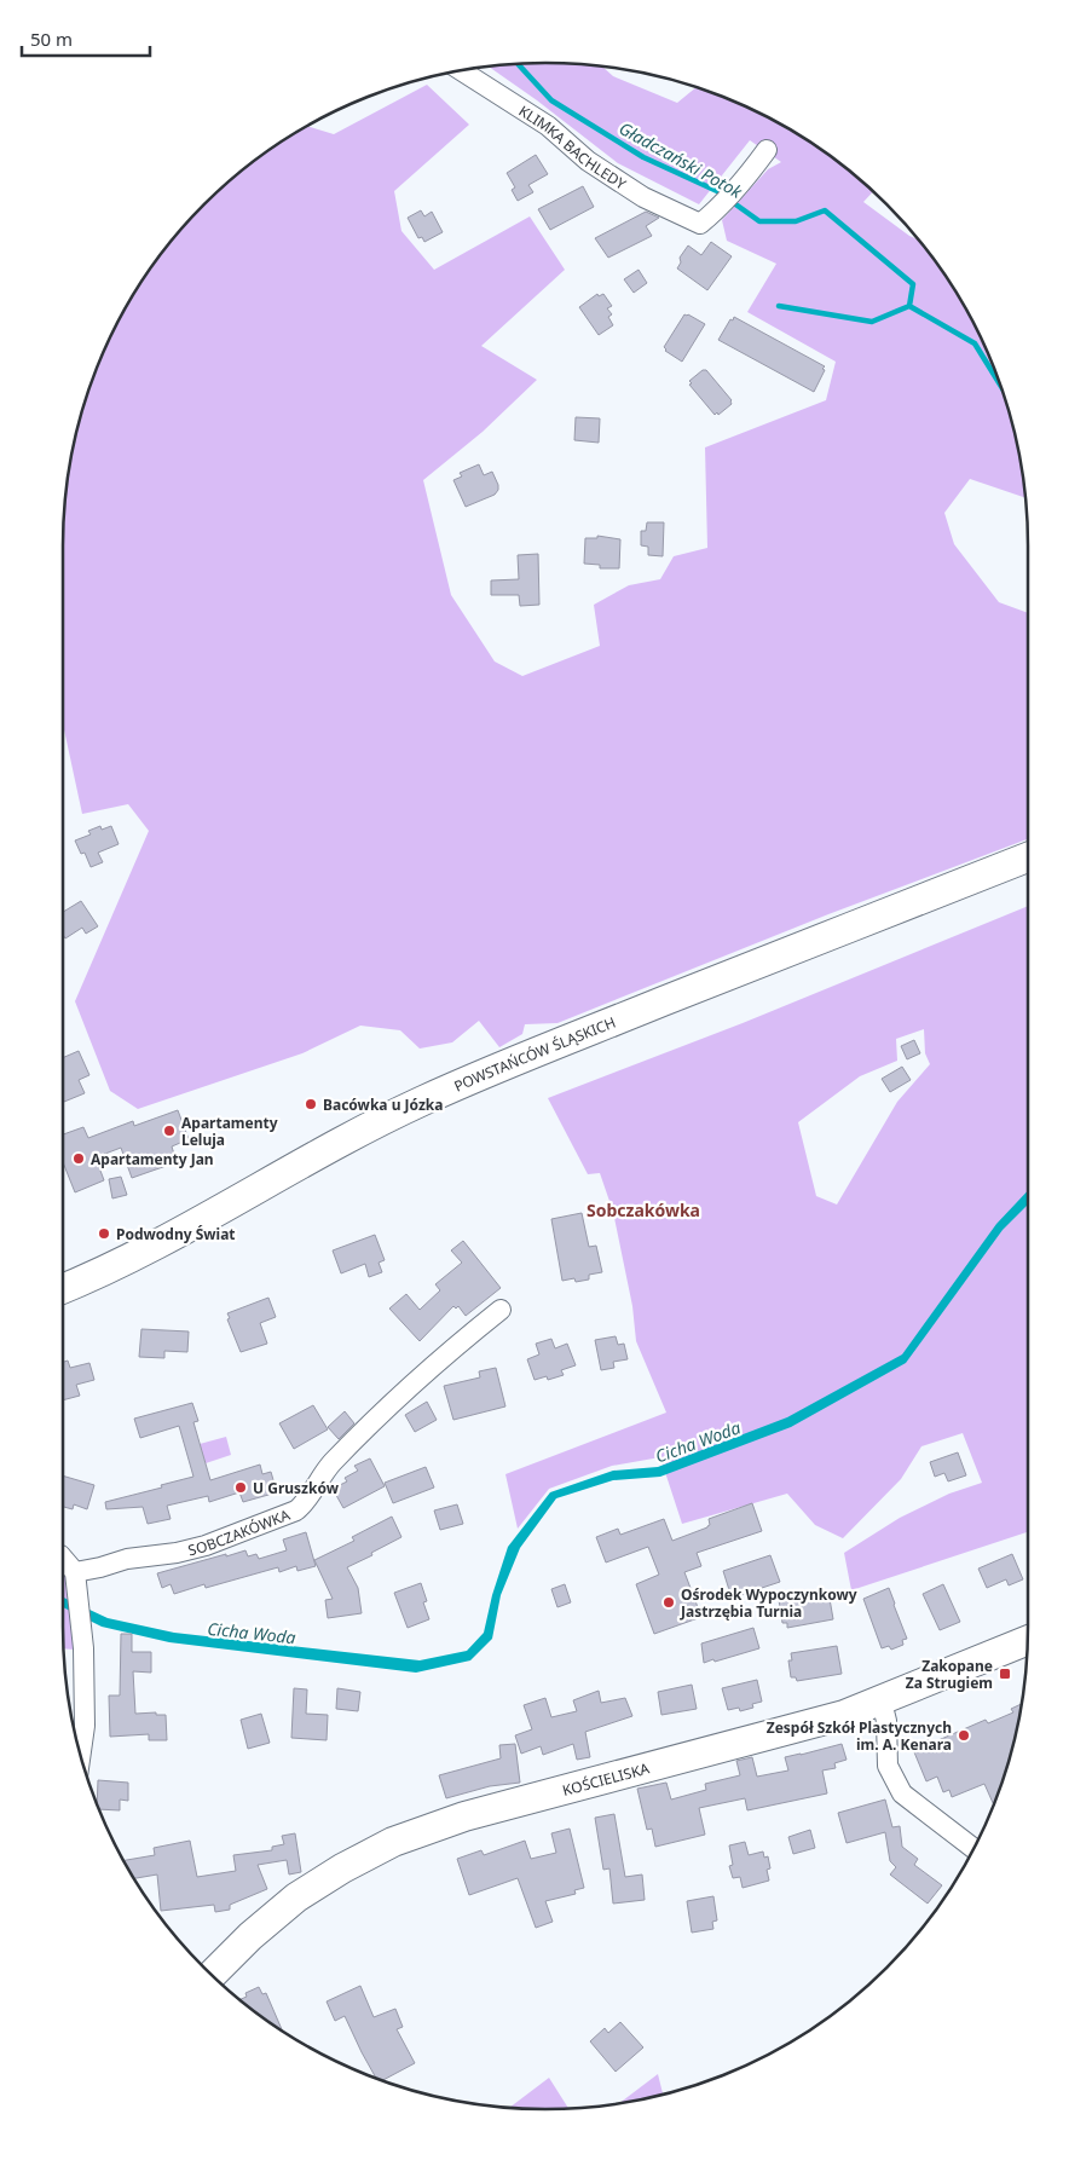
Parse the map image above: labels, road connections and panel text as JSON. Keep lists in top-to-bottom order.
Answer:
{
  "streets": {
    "street": [
      "KLIMKA BACHLEDY",
      "POWSTAŃCÓW ŚLĄSKICH",
      "SOBCZAKÓWKA",
      "KOŚCIELISKA"
    ]
  },
  "districts": ["Sobczakówka"],
  "water": ["Gładczański Potok", "Cicha Woda"],
  "places": {
    "other": [
      "Bacówka u Józka",
      "Apartamenty Leluja",
      "Apartamenty Jan",
      "Podwodny Świat",
      "U Gruszków",
      "Ośrodek Wypoczynkowy Jastrzębia Turnia",
      "Zespół Szkół Plastycznych im. A. Kenara"
    ],
    "transit": ["Zakopane Za Strugiem"]
  },
  "scale_bar": "50 m"
}
